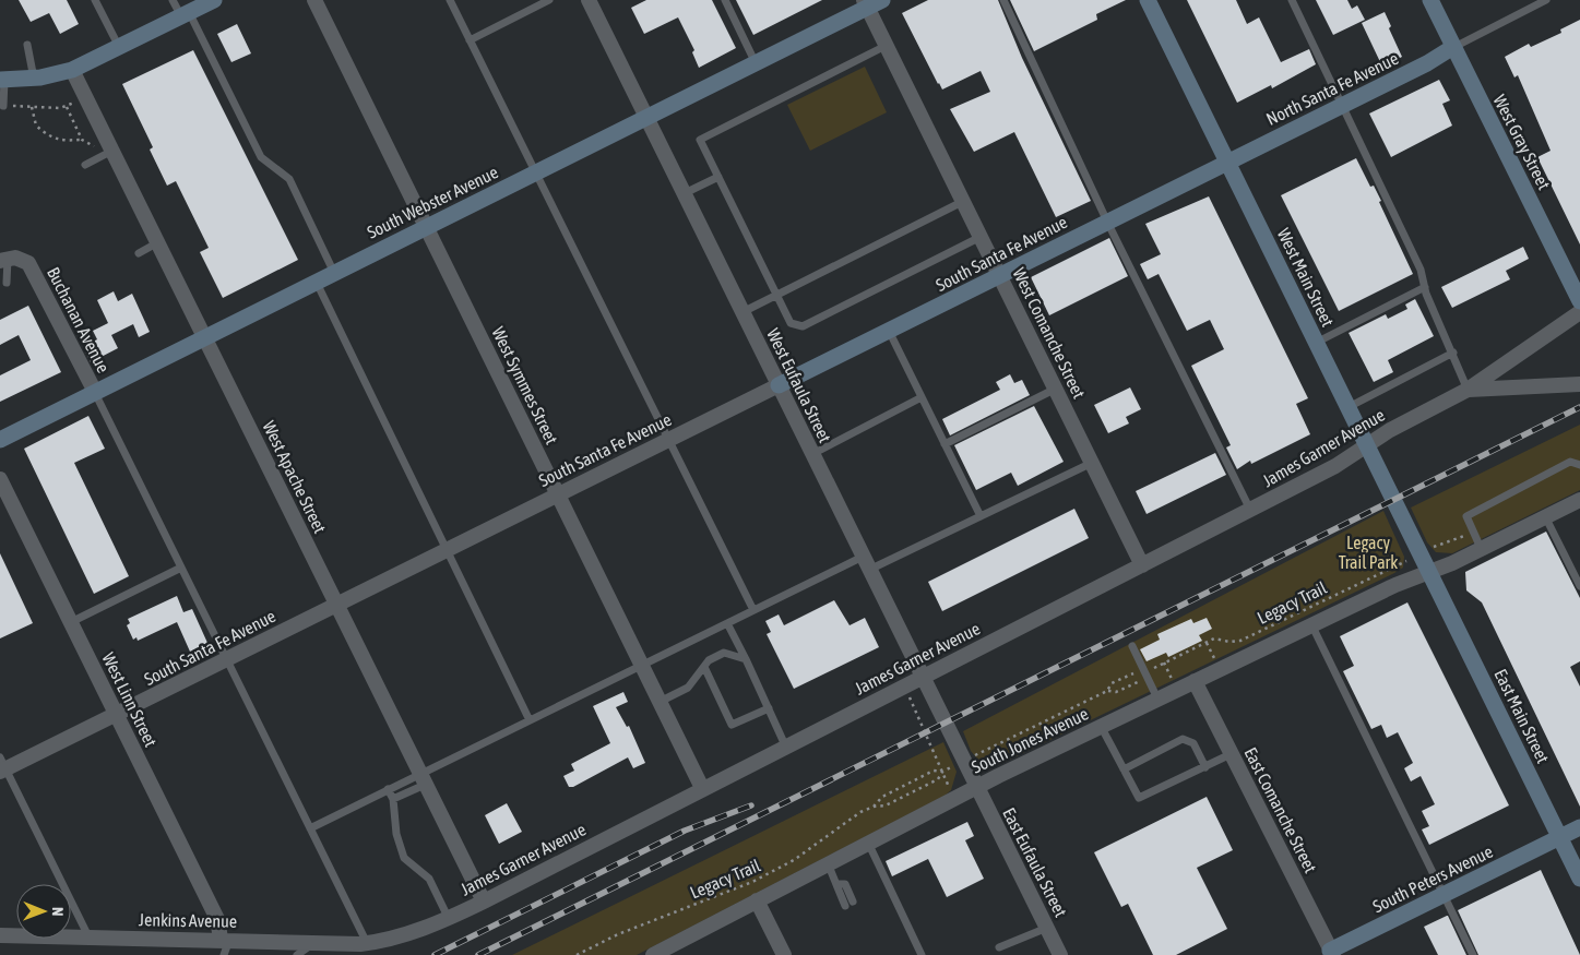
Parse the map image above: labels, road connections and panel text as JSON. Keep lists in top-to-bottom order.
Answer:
{
  "streets": {
    "street": [
      "North Santa Fe Avenue",
      "West Gray Street",
      "South Webster Avenue",
      "South Santa Fe Avenue",
      "West Main Street",
      "Buchanan Avenue",
      "West Comanche Street",
      "West Symmes Street",
      "West Eufaula Street",
      "James Garner Avenue",
      "West Apache Street",
      "West Linn Street",
      "East Main Street",
      "South Jones Avenue",
      "East Comanche Street",
      "East Eufaula Street",
      "South Peters Avenue",
      "Jenkins Avenue"
    ],
    "path": ["Legacy Trail"]
  },
  "crossings": [
    ["North Santa Fe Avenue", "West Gray Street"],
    ["North Santa Fe Avenue", "South Santa Fe Avenue"],
    ["North Santa Fe Avenue", "West Main Street"],
    ["South Webster Avenue", "Buchanan Avenue"],
    ["South Webster Avenue", "West Comanche Street"],
    ["South Webster Avenue", "West Symmes Street"],
    ["South Webster Avenue", "West Eufaula Street"],
    ["South Webster Avenue", "West Apache Street"],
    ["South Santa Fe Avenue", "West Main Street"],
    ["South Santa Fe Avenue", "West Comanche Street"],
    ["South Santa Fe Avenue", "West Symmes Street"],
    ["South Santa Fe Avenue", "West Eufaula Street"],
    ["South Santa Fe Avenue", "West Apache Street"],
    ["South Santa Fe Avenue", "West Linn Street"],
    ["West Main Street", "James Garner Avenue"],
    ["West Main Street", "East Main Street"],
    ["West Main Street", "South Jones Avenue"],
    ["West Comanche Street", "James Garner Avenue"],
    ["West Symmes Street", "James Garner Avenue"],
    ["West Eufaula Street", "James Garner Avenue"],
    ["West Eufaula Street", "Legacy Trail"],
    ["West Eufaula Street", "South Jones Avenue"],
    ["West Eufaula Street", "East Eufaula Street"],
    ["James Garner Avenue", "West Apache Street"],
    ["James Garner Avenue", "Jenkins Avenue"],
    ["West Linn Street", "Jenkins Avenue"],
    ["East Main Street", "South Jones Avenue"],
    ["East Main Street", "South Peters Avenue"],
    ["South Jones Avenue", "East Comanche Street"],
    ["South Jones Avenue", "East Eufaula Street"],
    ["East Comanche Street", "South Peters Avenue"]
  ],
  "parks": ["Legacy Trail Park"],
  "north": "right"
}
